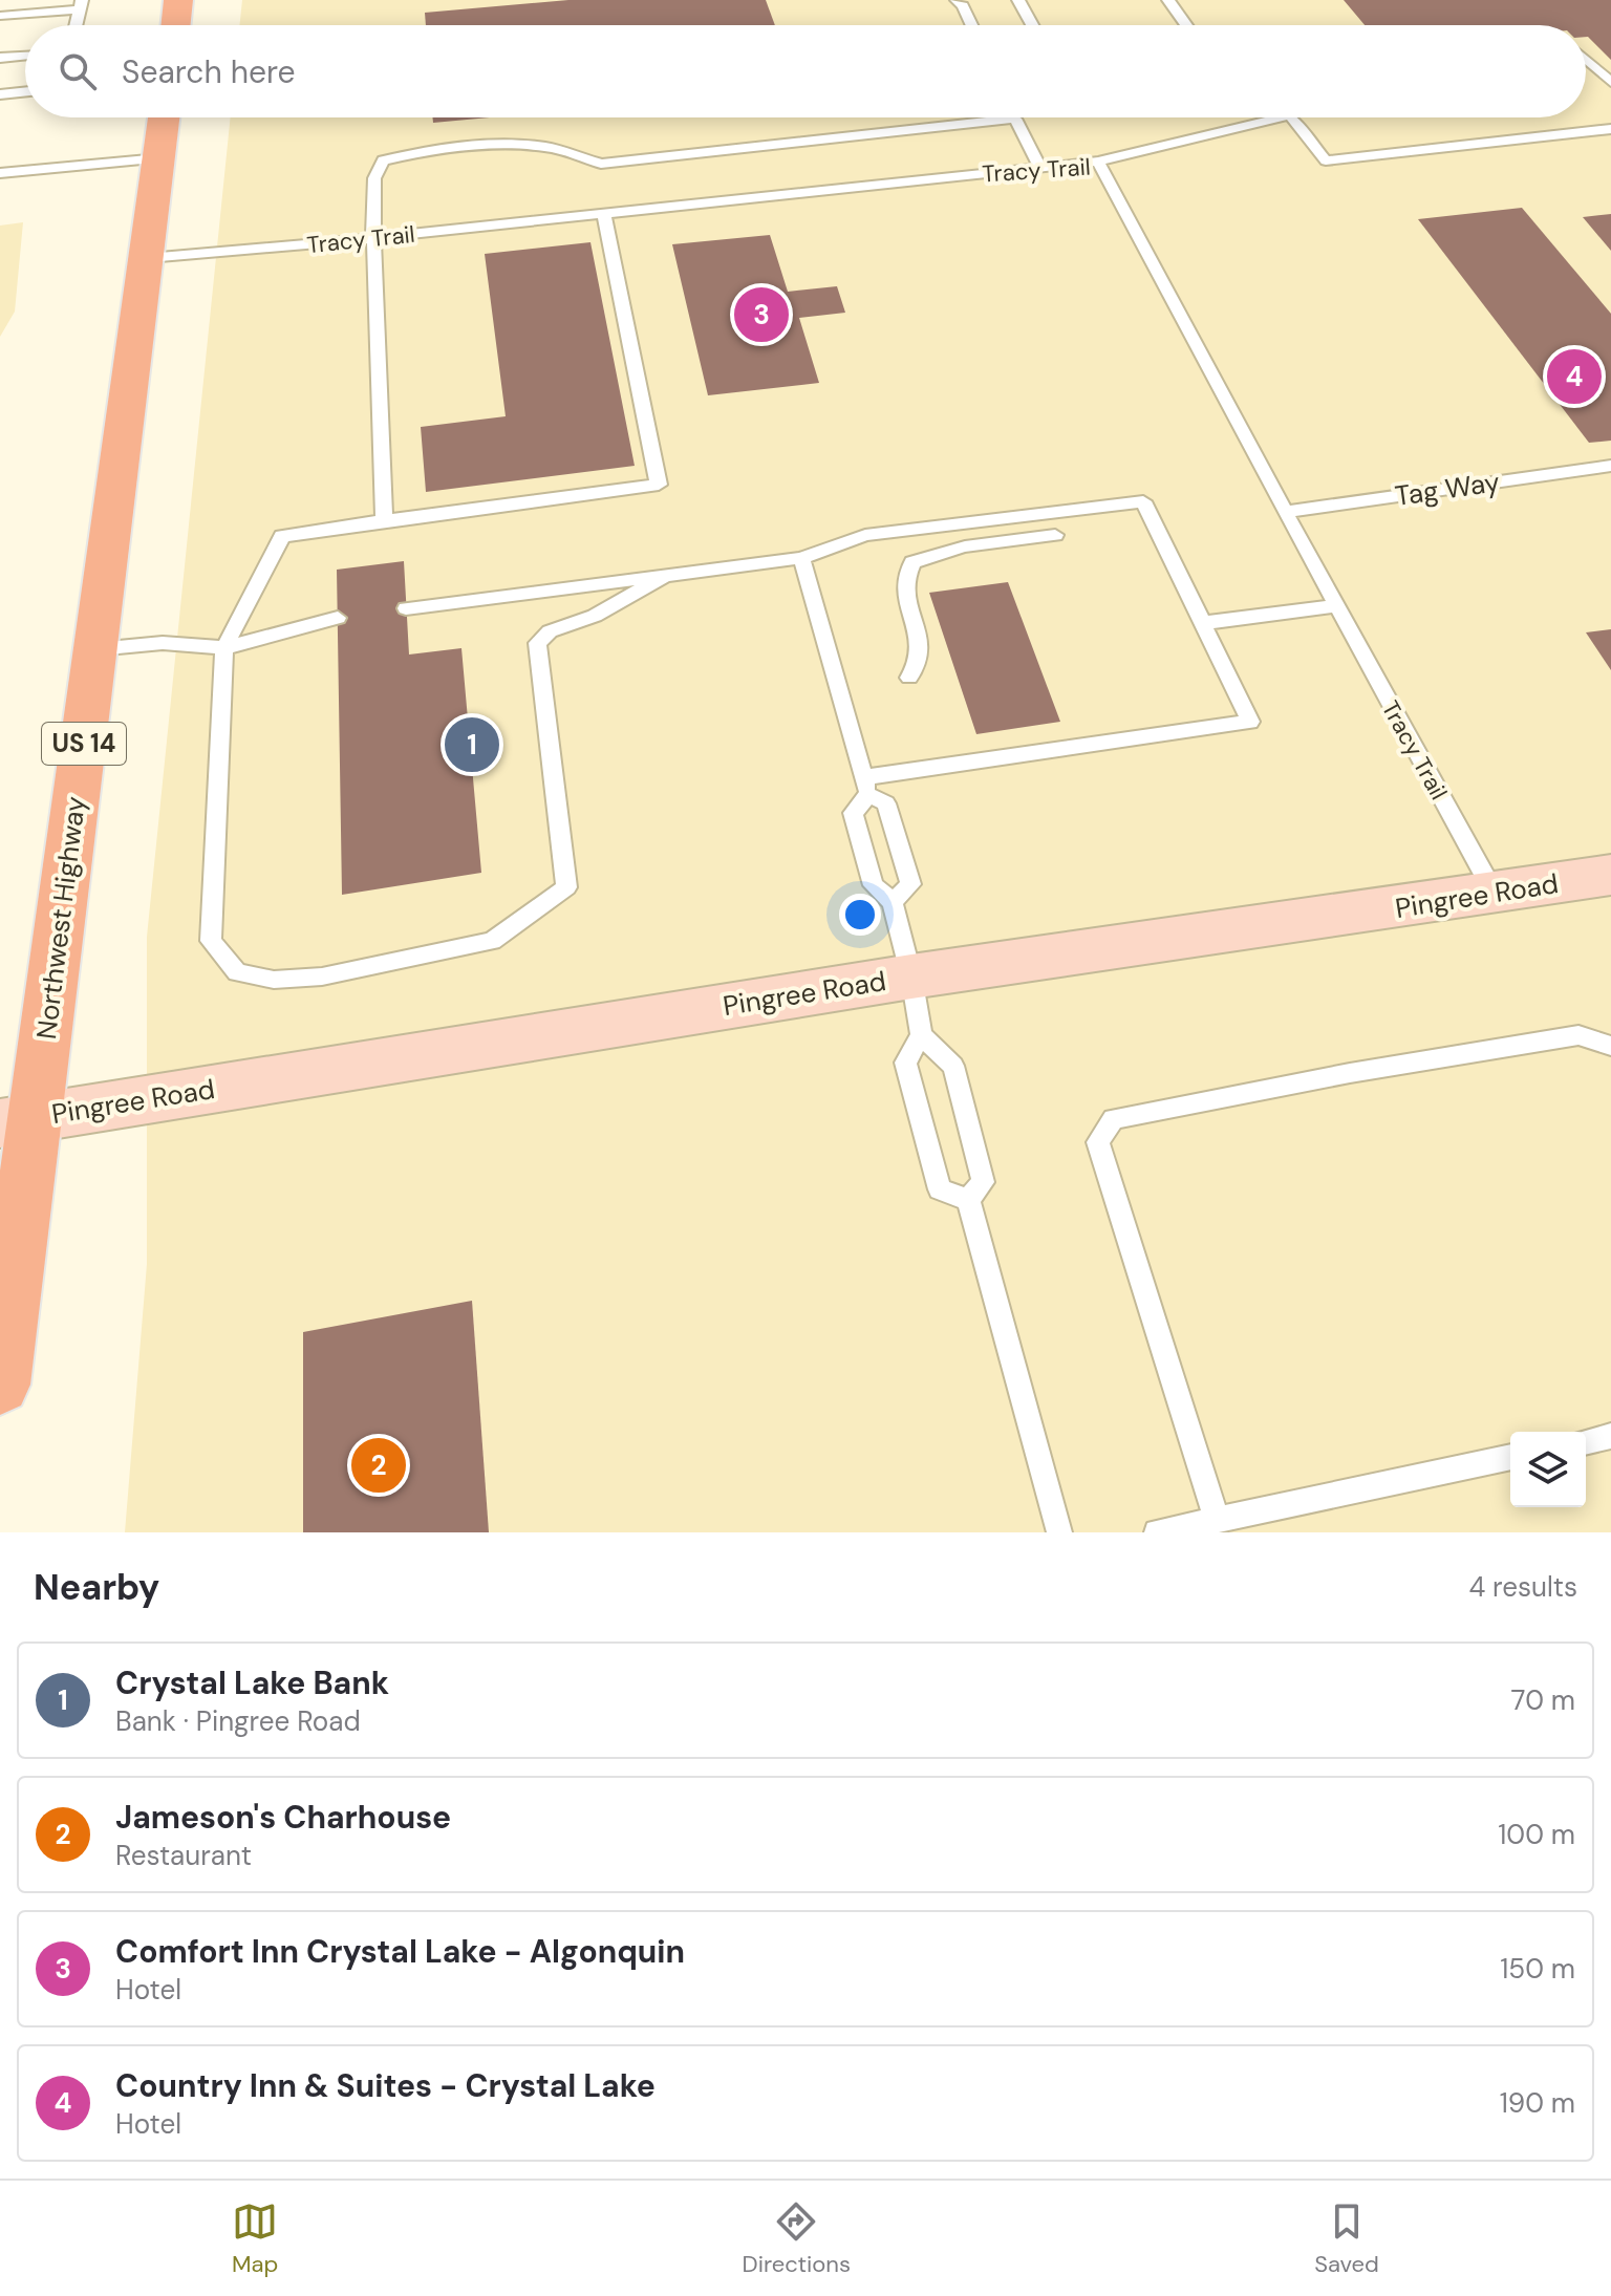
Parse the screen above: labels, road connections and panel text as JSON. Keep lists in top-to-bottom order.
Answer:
{
  "streets": {
    "main road": ["US 14", "Northwest Highway"],
    "street": ["Pingree Road"],
    "lane": ["Tracy Trail", "Tag Way"]
  },
  "crossings": [
    ["Tracy Trail", "Tag Way"],
    ["Tracy Trail", "Pingree Road"],
    ["Tracy Trail", "Northwest Highway"],
    ["Pingree Road", "Northwest Highway"]
  ],
  "page": {
    "search": "Search here",
    "pins": [
      "3",
      "4",
      "1",
      "2"
    ],
    "heading": ["Nearby", "4 results"],
    "list": [
      {
        "mark": "1",
        "name": "Crystal Lake Bank",
        "note": "Bank · Pingree Road",
        "value": "70 m"
      },
      {
        "mark": "2",
        "name": "Jameson's Charhouse",
        "note": "Restaurant",
        "value": "100 m"
      },
      {
        "mark": "3",
        "name": "Comfort Inn Crystal Lake - Algonquin",
        "note": "Hotel",
        "value": "150 m"
      },
      {
        "mark": "4",
        "name": "Country Inn & Suites - Crystal Lake",
        "note": "Hotel",
        "value": "190 m"
      }
    ],
    "nav": ["Map", "Directions", "Saved"]
  }
}
